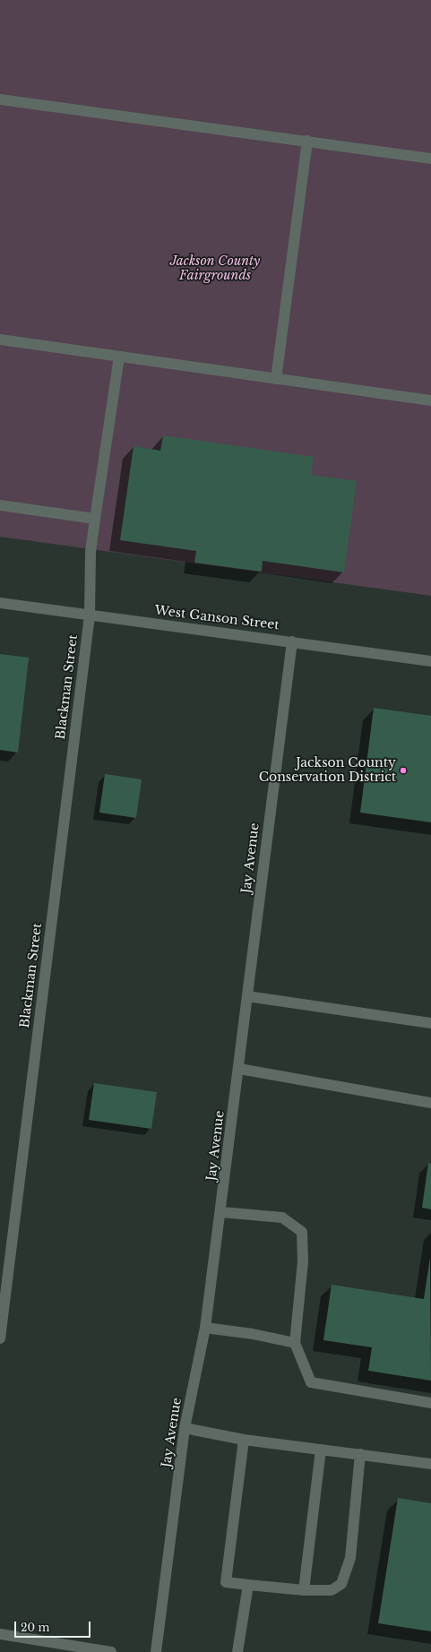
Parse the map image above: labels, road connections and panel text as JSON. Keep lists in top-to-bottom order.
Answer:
{
  "streets": {
    "street": ["West Ganson Street", "Blackman Street", "Jay Avenue"]
  },
  "crossings": [
    ["West Ganson Street", "Blackman Street"],
    ["West Ganson Street", "Jay Avenue"]
  ],
  "parks": ["Jackson County Fairgrounds"],
  "places": ["Jackson County Conservation District"],
  "scale_bar": "20 m"
}
